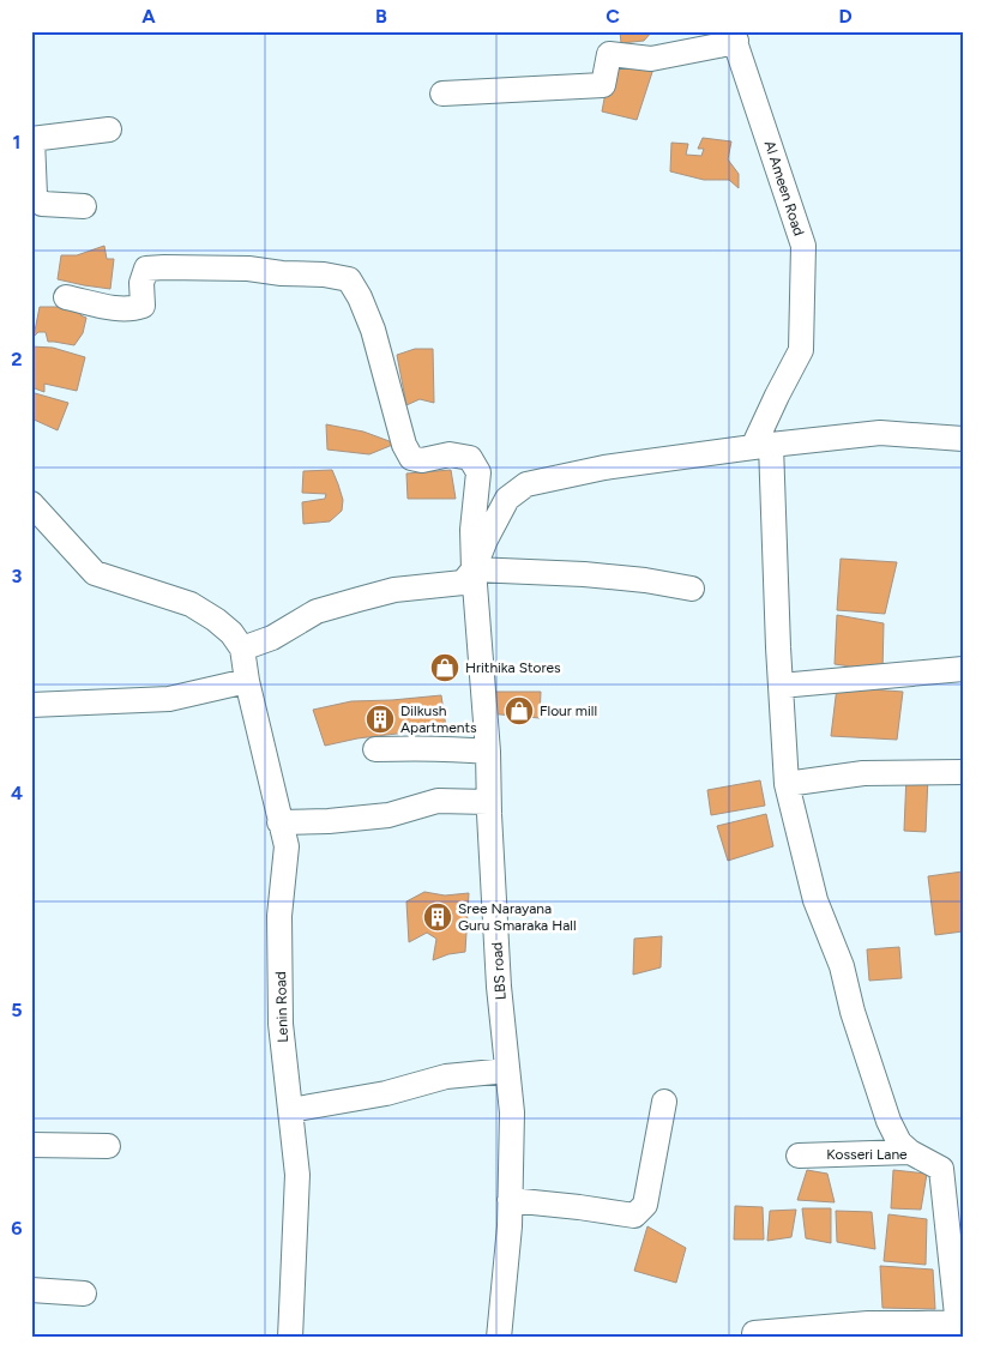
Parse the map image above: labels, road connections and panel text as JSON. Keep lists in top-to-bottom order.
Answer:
{
  "streets": {
    "street": [
      "Al Ameen Road",
      "LBS road",
      "Lenin Road",
      "Kosseri Lane"
    ]
  },
  "places": {
    "shop": ["Hrithika Stores", "Flour mill"],
    "building": ["Dilkush Apartments", "Sree Narayana Guru Smaraka Hall"]
  },
  "grid": {
    "columns": [
      "A",
      "B",
      "C",
      "D"
    ],
    "rows": [
      "1",
      "2",
      "3",
      "4",
      "5",
      "6"
    ]
  }
}
